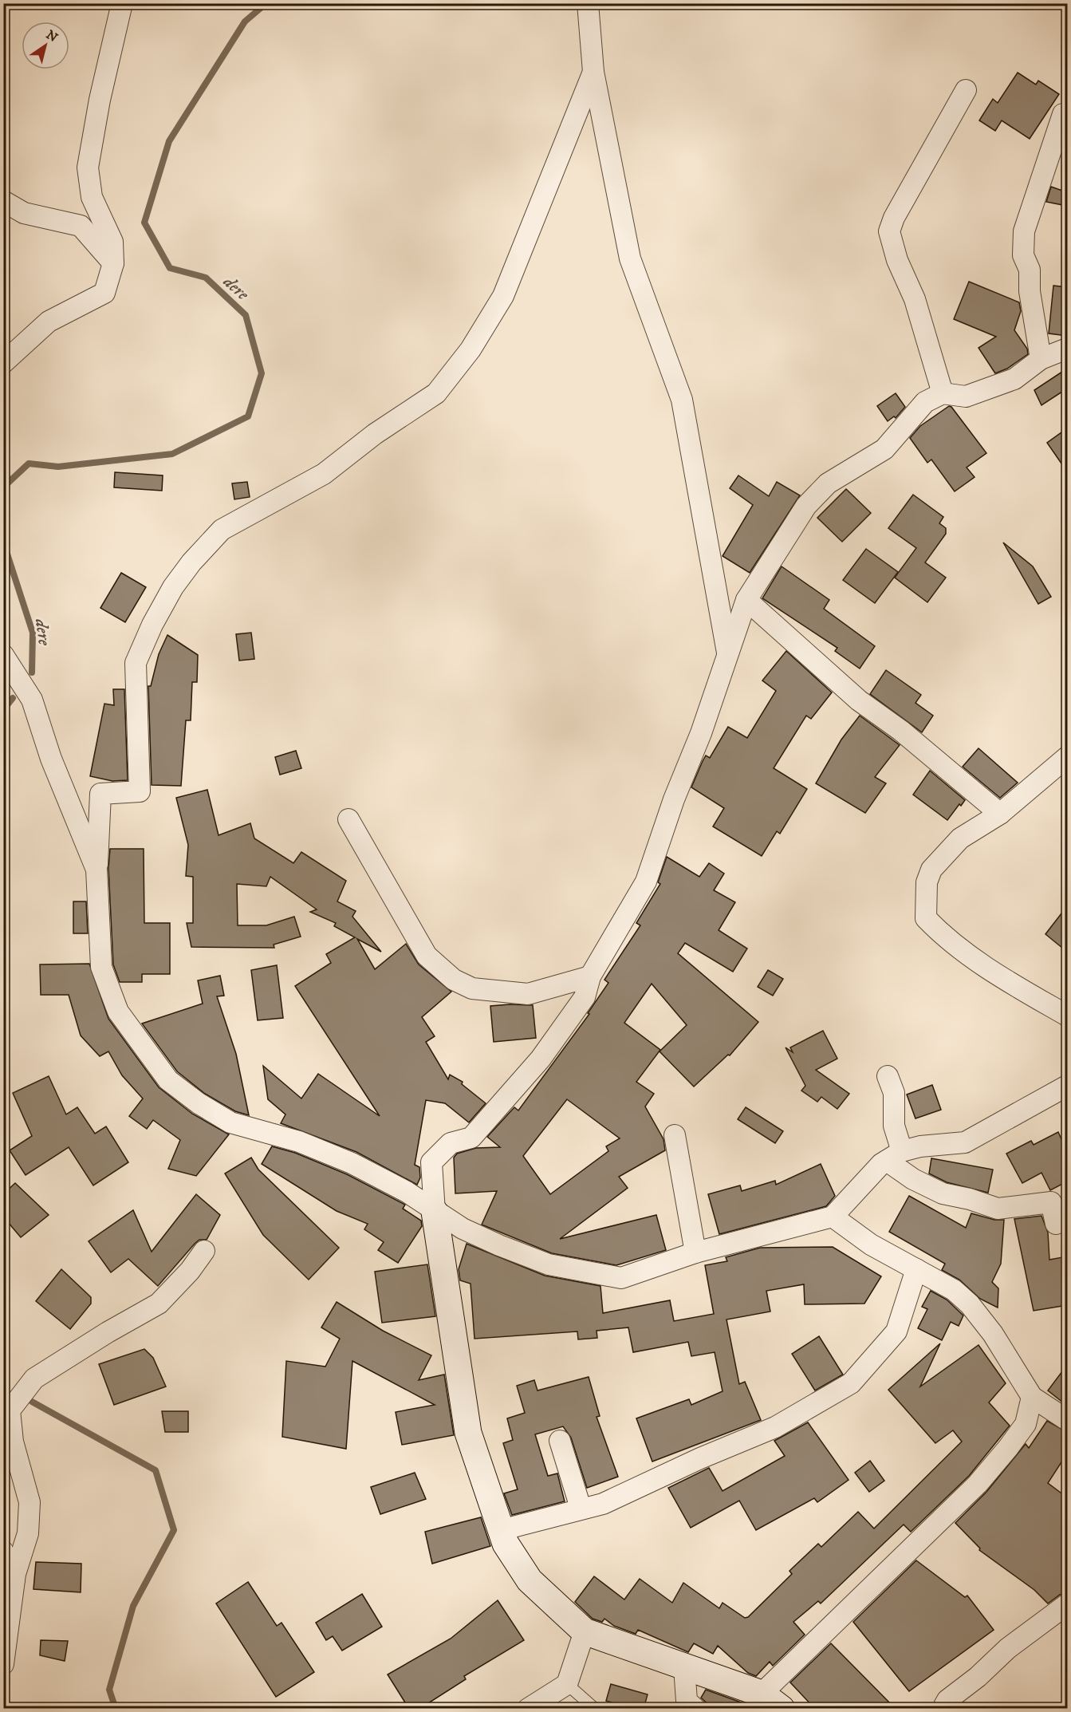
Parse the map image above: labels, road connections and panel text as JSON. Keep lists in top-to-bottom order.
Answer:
{
  "water": ["dere"],
  "north": "top right"
}
